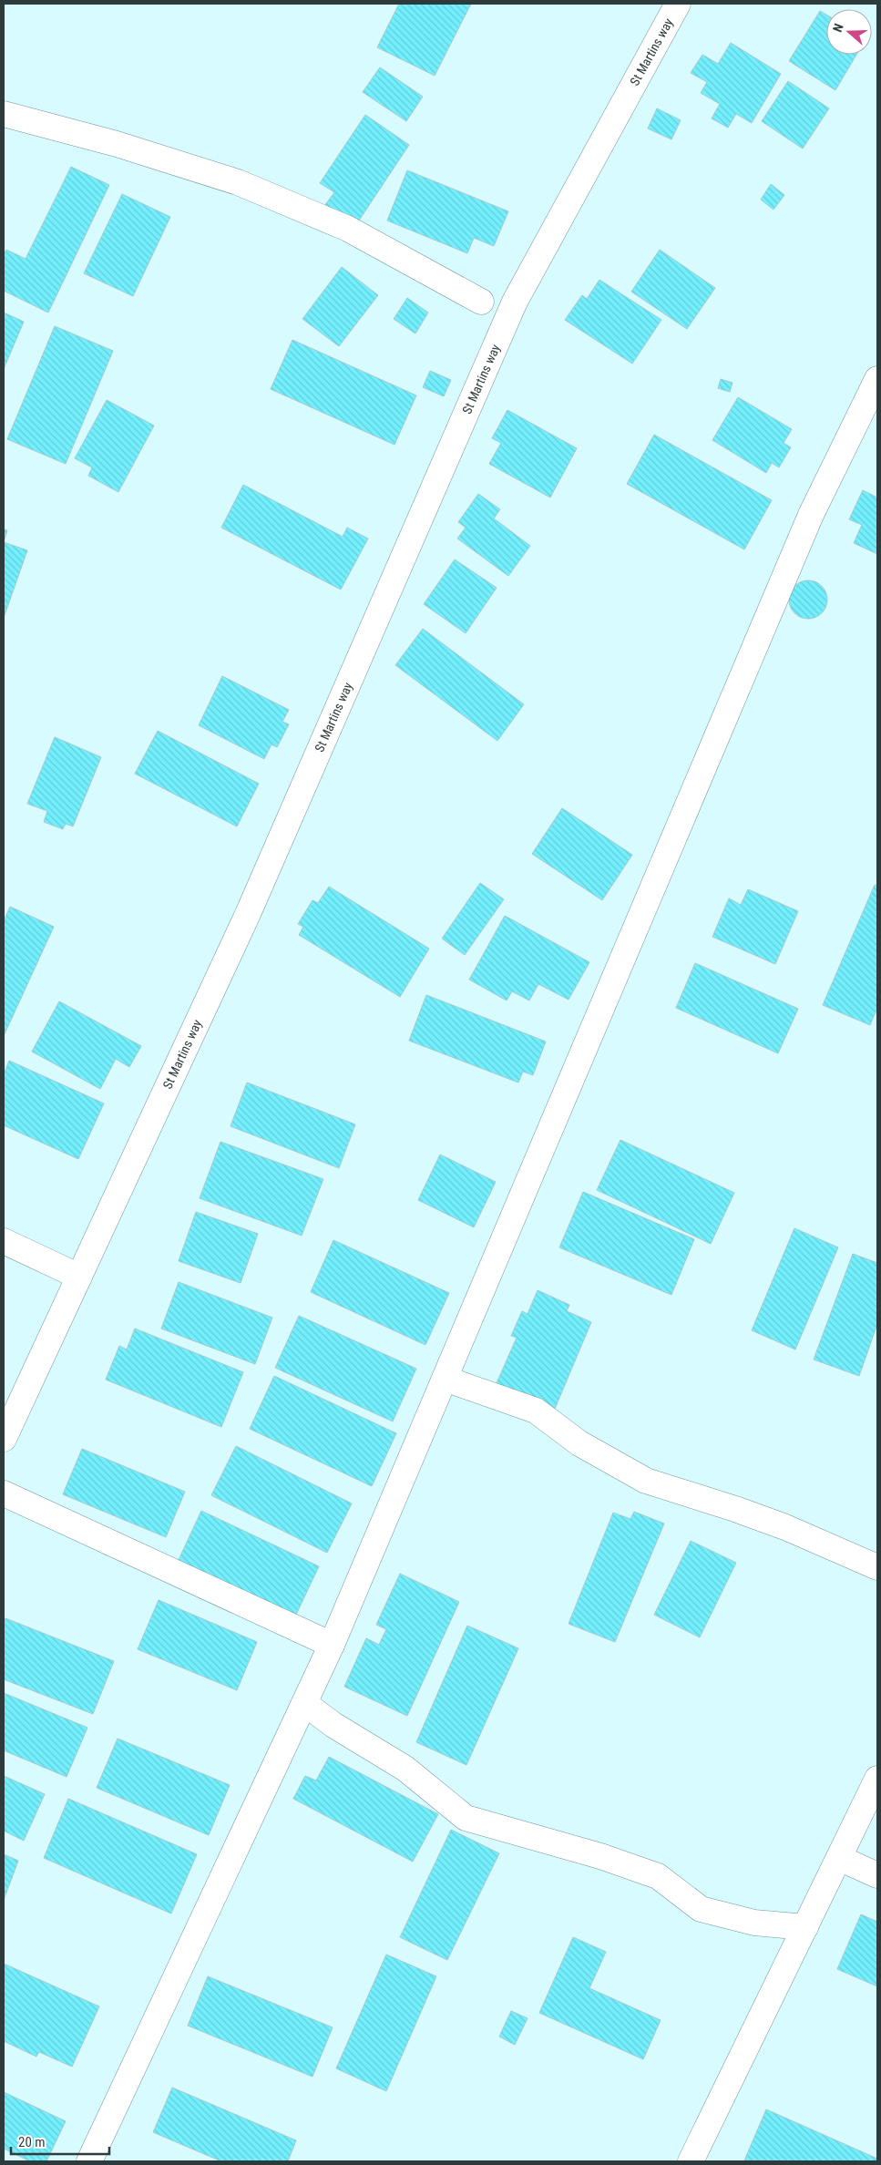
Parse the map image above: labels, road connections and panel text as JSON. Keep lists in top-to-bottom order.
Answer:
{
  "streets": {
    "street": ["St Martins way"]
  },
  "scale_bar": "20 m",
  "north": "left"
}
